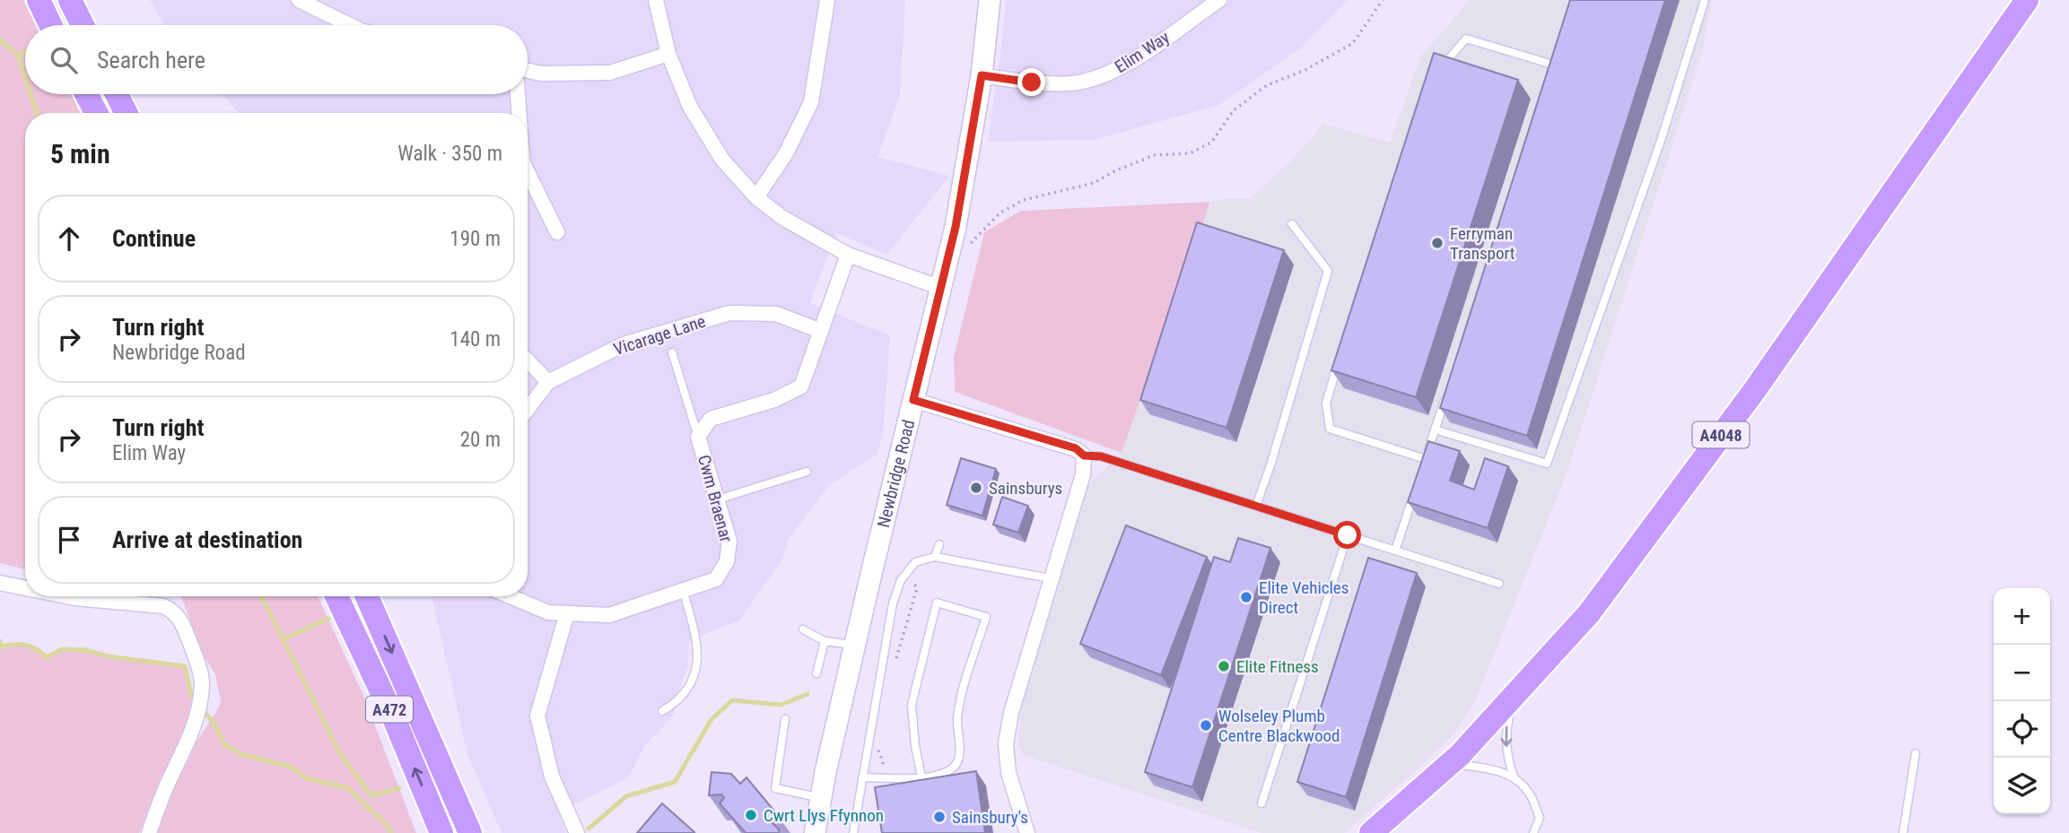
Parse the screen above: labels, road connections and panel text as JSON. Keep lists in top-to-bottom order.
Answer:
{
  "streets": {
    "main road": ["A4048", "Newbridge Road", "A472"],
    "street": ["Elim Way", "Vicarage Lane", "Cwm Braenar"]
  },
  "crossings": [
    ["Elim Way", "Newbridge Road"],
    ["Vicarage Lane", "Cwm Braenar"]
  ],
  "places": [
    "Ferryman Transport",
    "Sainsburys",
    "Elite Vehicles Direct",
    "Elite Fitness",
    "Wolseley Plumb Centre Blackwood",
    "Cwrt Llys Ffynnon",
    "Sainsbury's"
  ],
  "page": {
    "search": "Search here",
    "heading": ["5 min", "Walk · 350 m"],
    "list": [
      ["Continue", "190 m"],
      ["Turn right", "Newbridge Road", "140 m"],
      ["Turn right", "Elim Way", "20 m"],
      "Arrive at destination"
    ],
    "map_buttons": ["+", "−"]
  }
}
